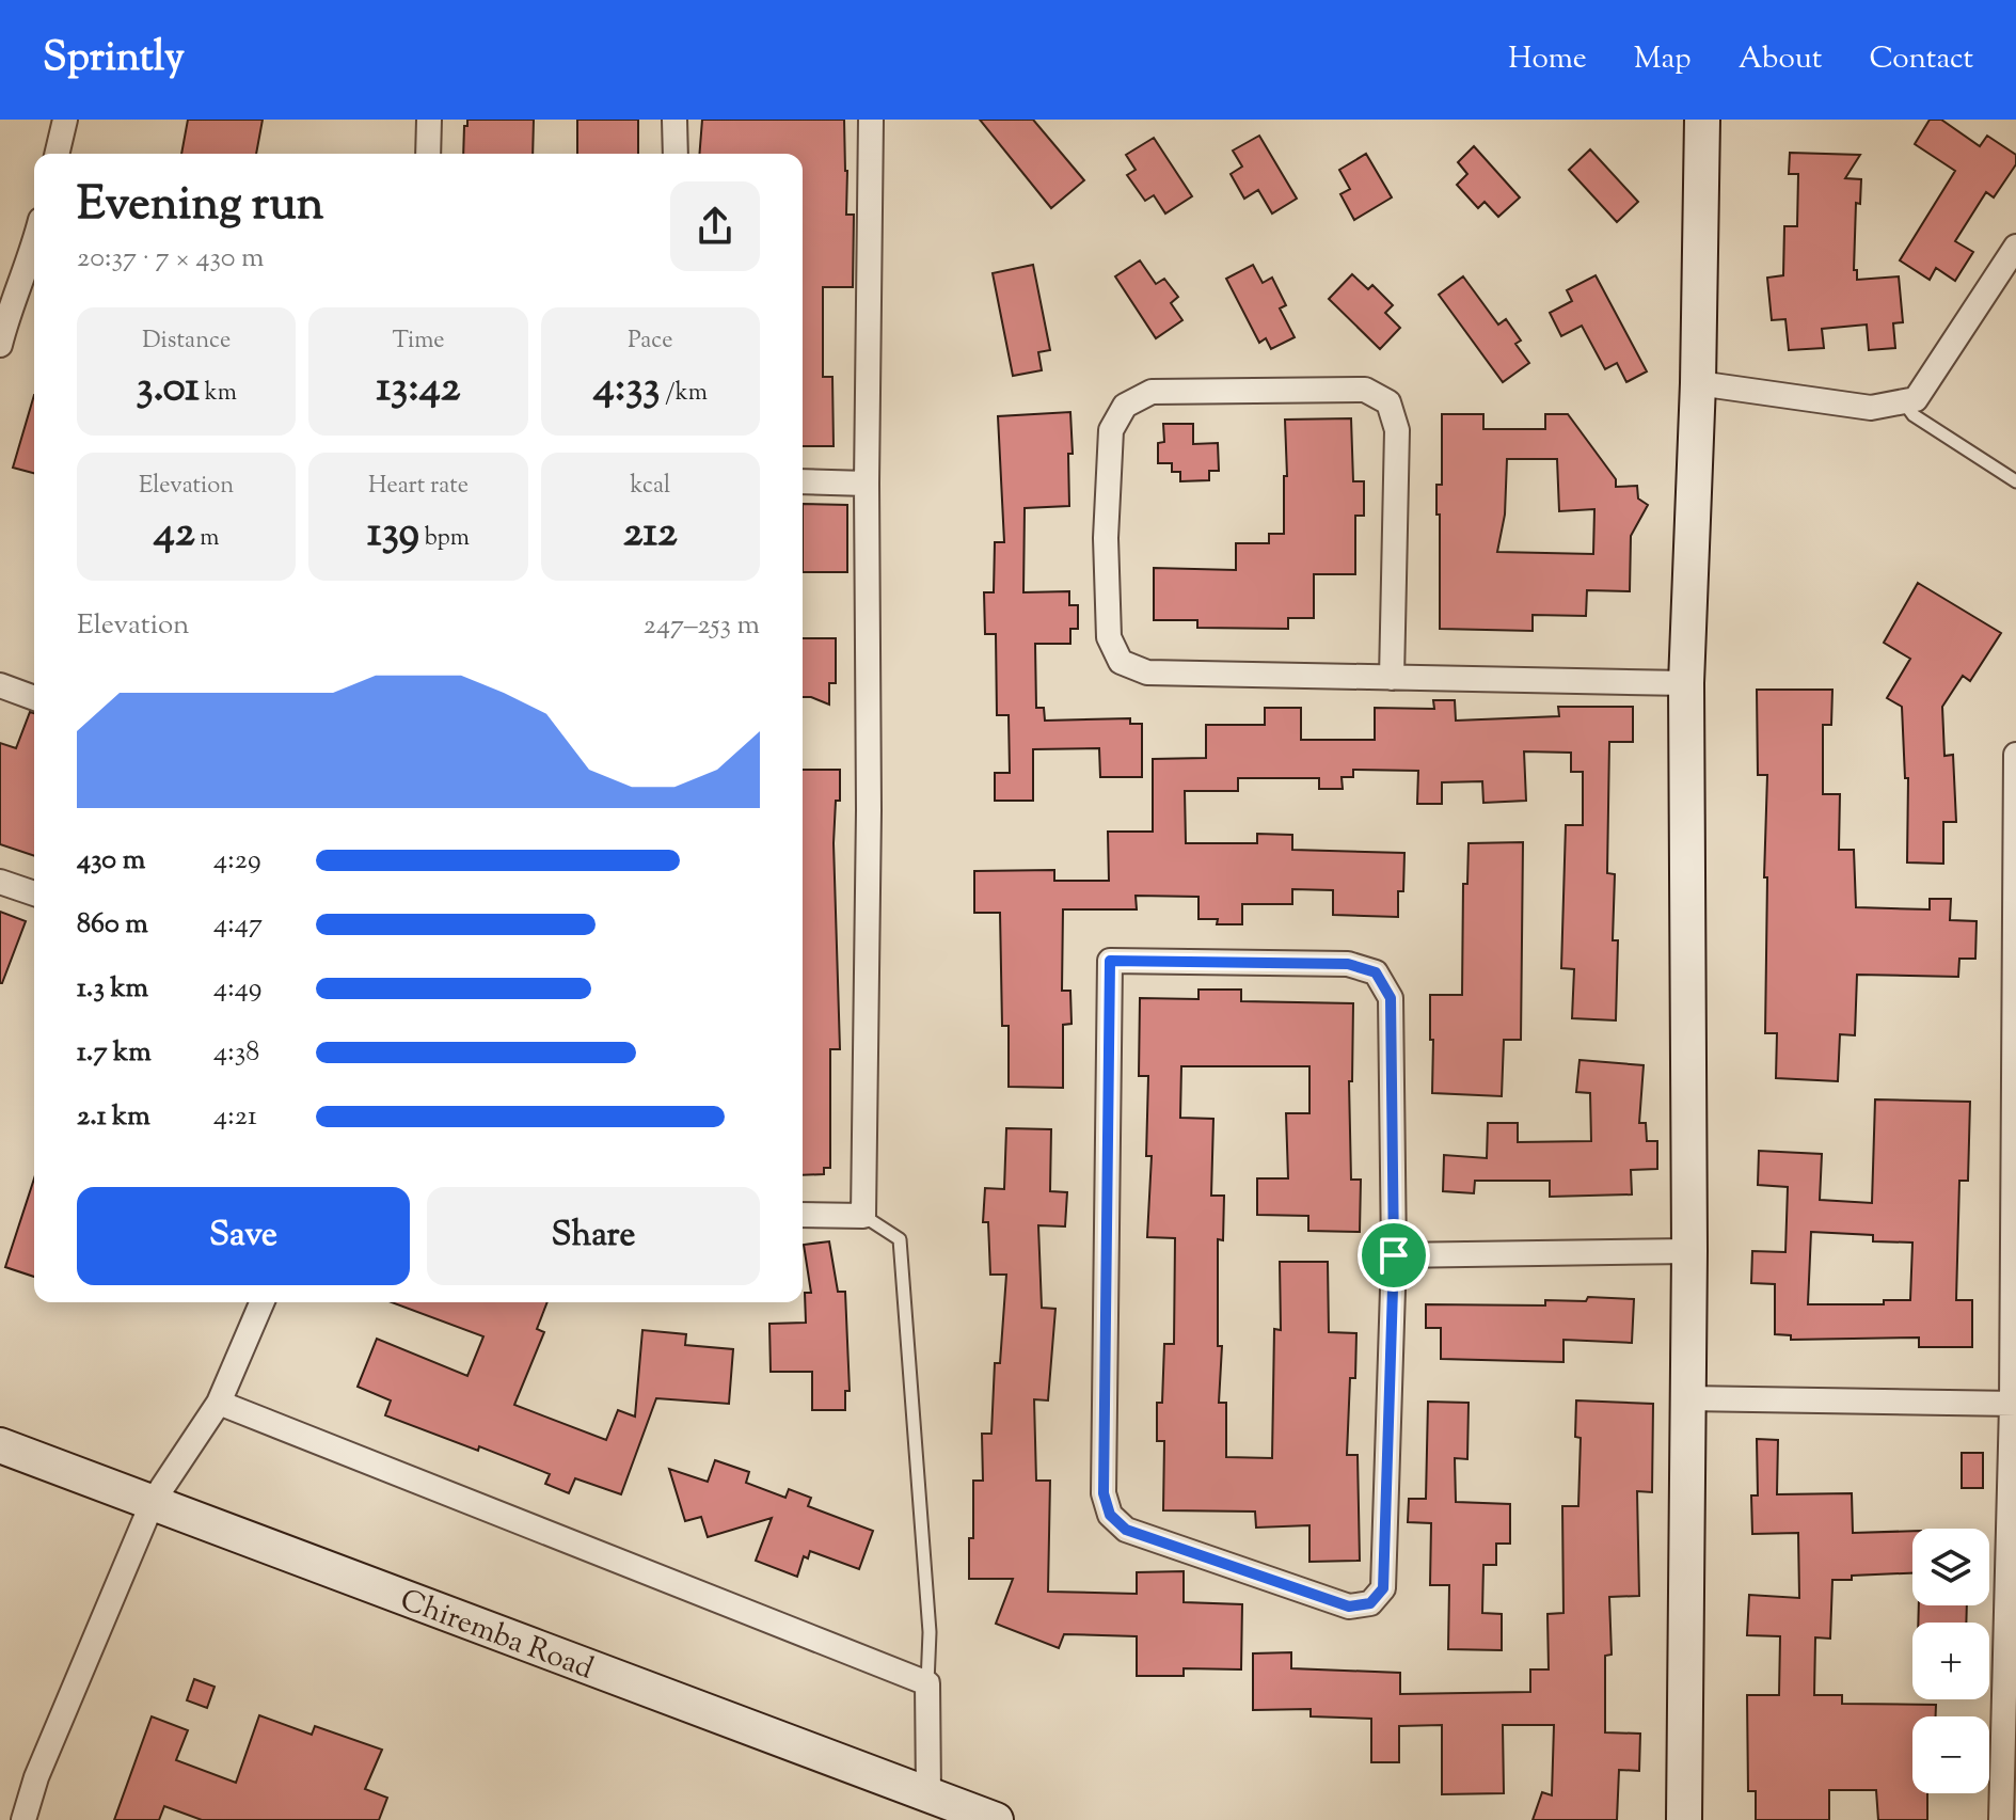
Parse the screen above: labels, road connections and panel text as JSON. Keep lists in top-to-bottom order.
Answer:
{
  "streets": {
    "street": ["Chiremba Road"]
  },
  "page": {
    "header": "Sprintly",
    "nav": [
      "Home",
      "Map",
      "About",
      "Contact"
    ],
    "heading": ["Evening run", "20:37 · 7 × 430 m"],
    "stats": [
      ["Distance", "3.01 km"],
      ["Time", "13:42"],
      ["Pace", "4:33 /km"],
      ["Elevation", "42 m"],
      ["Heart rate", "139 bpm"],
      ["kcal", "212"]
    ],
    "chart": ["Elevation", "247–253 m"],
    "list": [
      {
        "name": "430 m",
        "note": "4:29"
      },
      {
        "name": "860 m",
        "note": "4:47"
      },
      {
        "name": "1.3 km",
        "note": "4:49"
      },
      {
        "name": "1.7 km",
        "note": "4:38"
      },
      {
        "name": "2.1 km",
        "note": "4:21"
      }
    ],
    "buttons": ["Save", "Share"],
    "map_buttons": ["+", "−"]
  }
}
